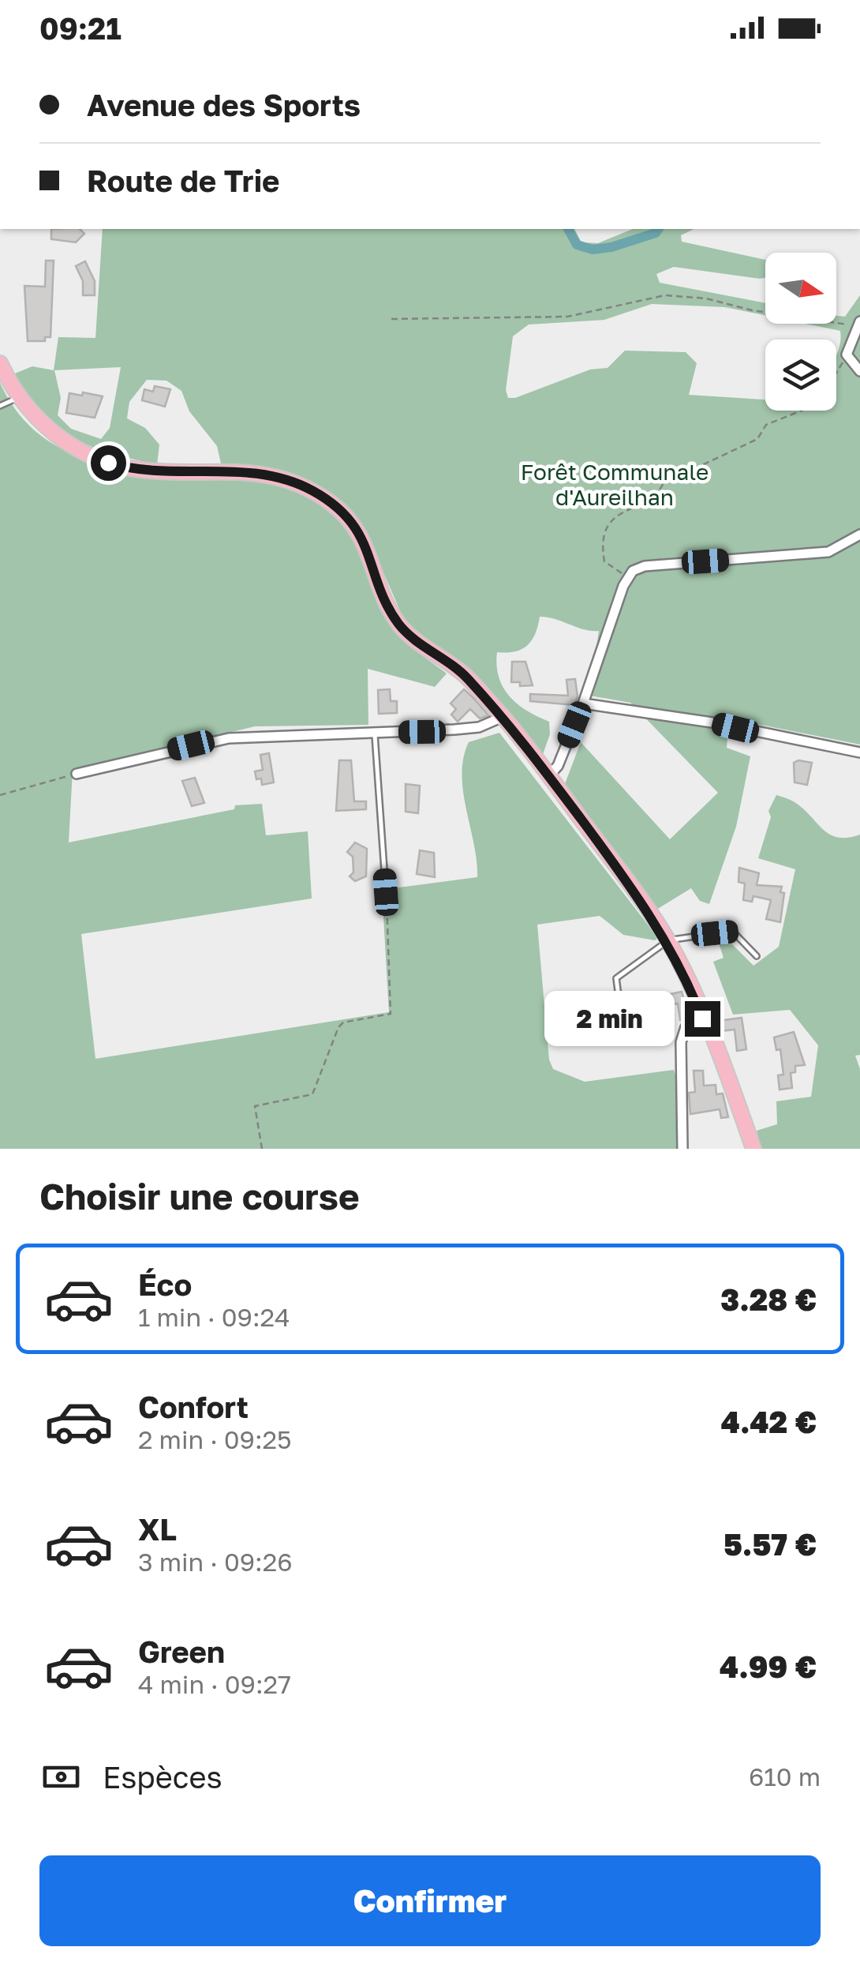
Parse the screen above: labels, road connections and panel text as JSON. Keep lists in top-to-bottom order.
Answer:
{
  "parks": ["Forêt Communale d'Aureilhan"],
  "north": "right",
  "page": {
    "status": "09:21",
    "banner": ["Avenue des Sports", "Route de Trie"],
    "bubble": "2 min",
    "heading": "Choisir une course",
    "list": [
      {
        "name": "Éco",
        "note": "1 min · 09:24",
        "value": "3.28 €"
      },
      {
        "name": "Confort",
        "note": "2 min · 09:25",
        "value": "4.42 €"
      },
      {
        "name": "XL",
        "note": "3 min · 09:26",
        "value": "5.57 €"
      },
      {
        "name": "Green",
        "note": "4 min · 09:27",
        "value": "4.99 €"
      }
    ],
    "pay": ["Espèces", "610 m"],
    "buttons": "Confirmer"
  }
}
